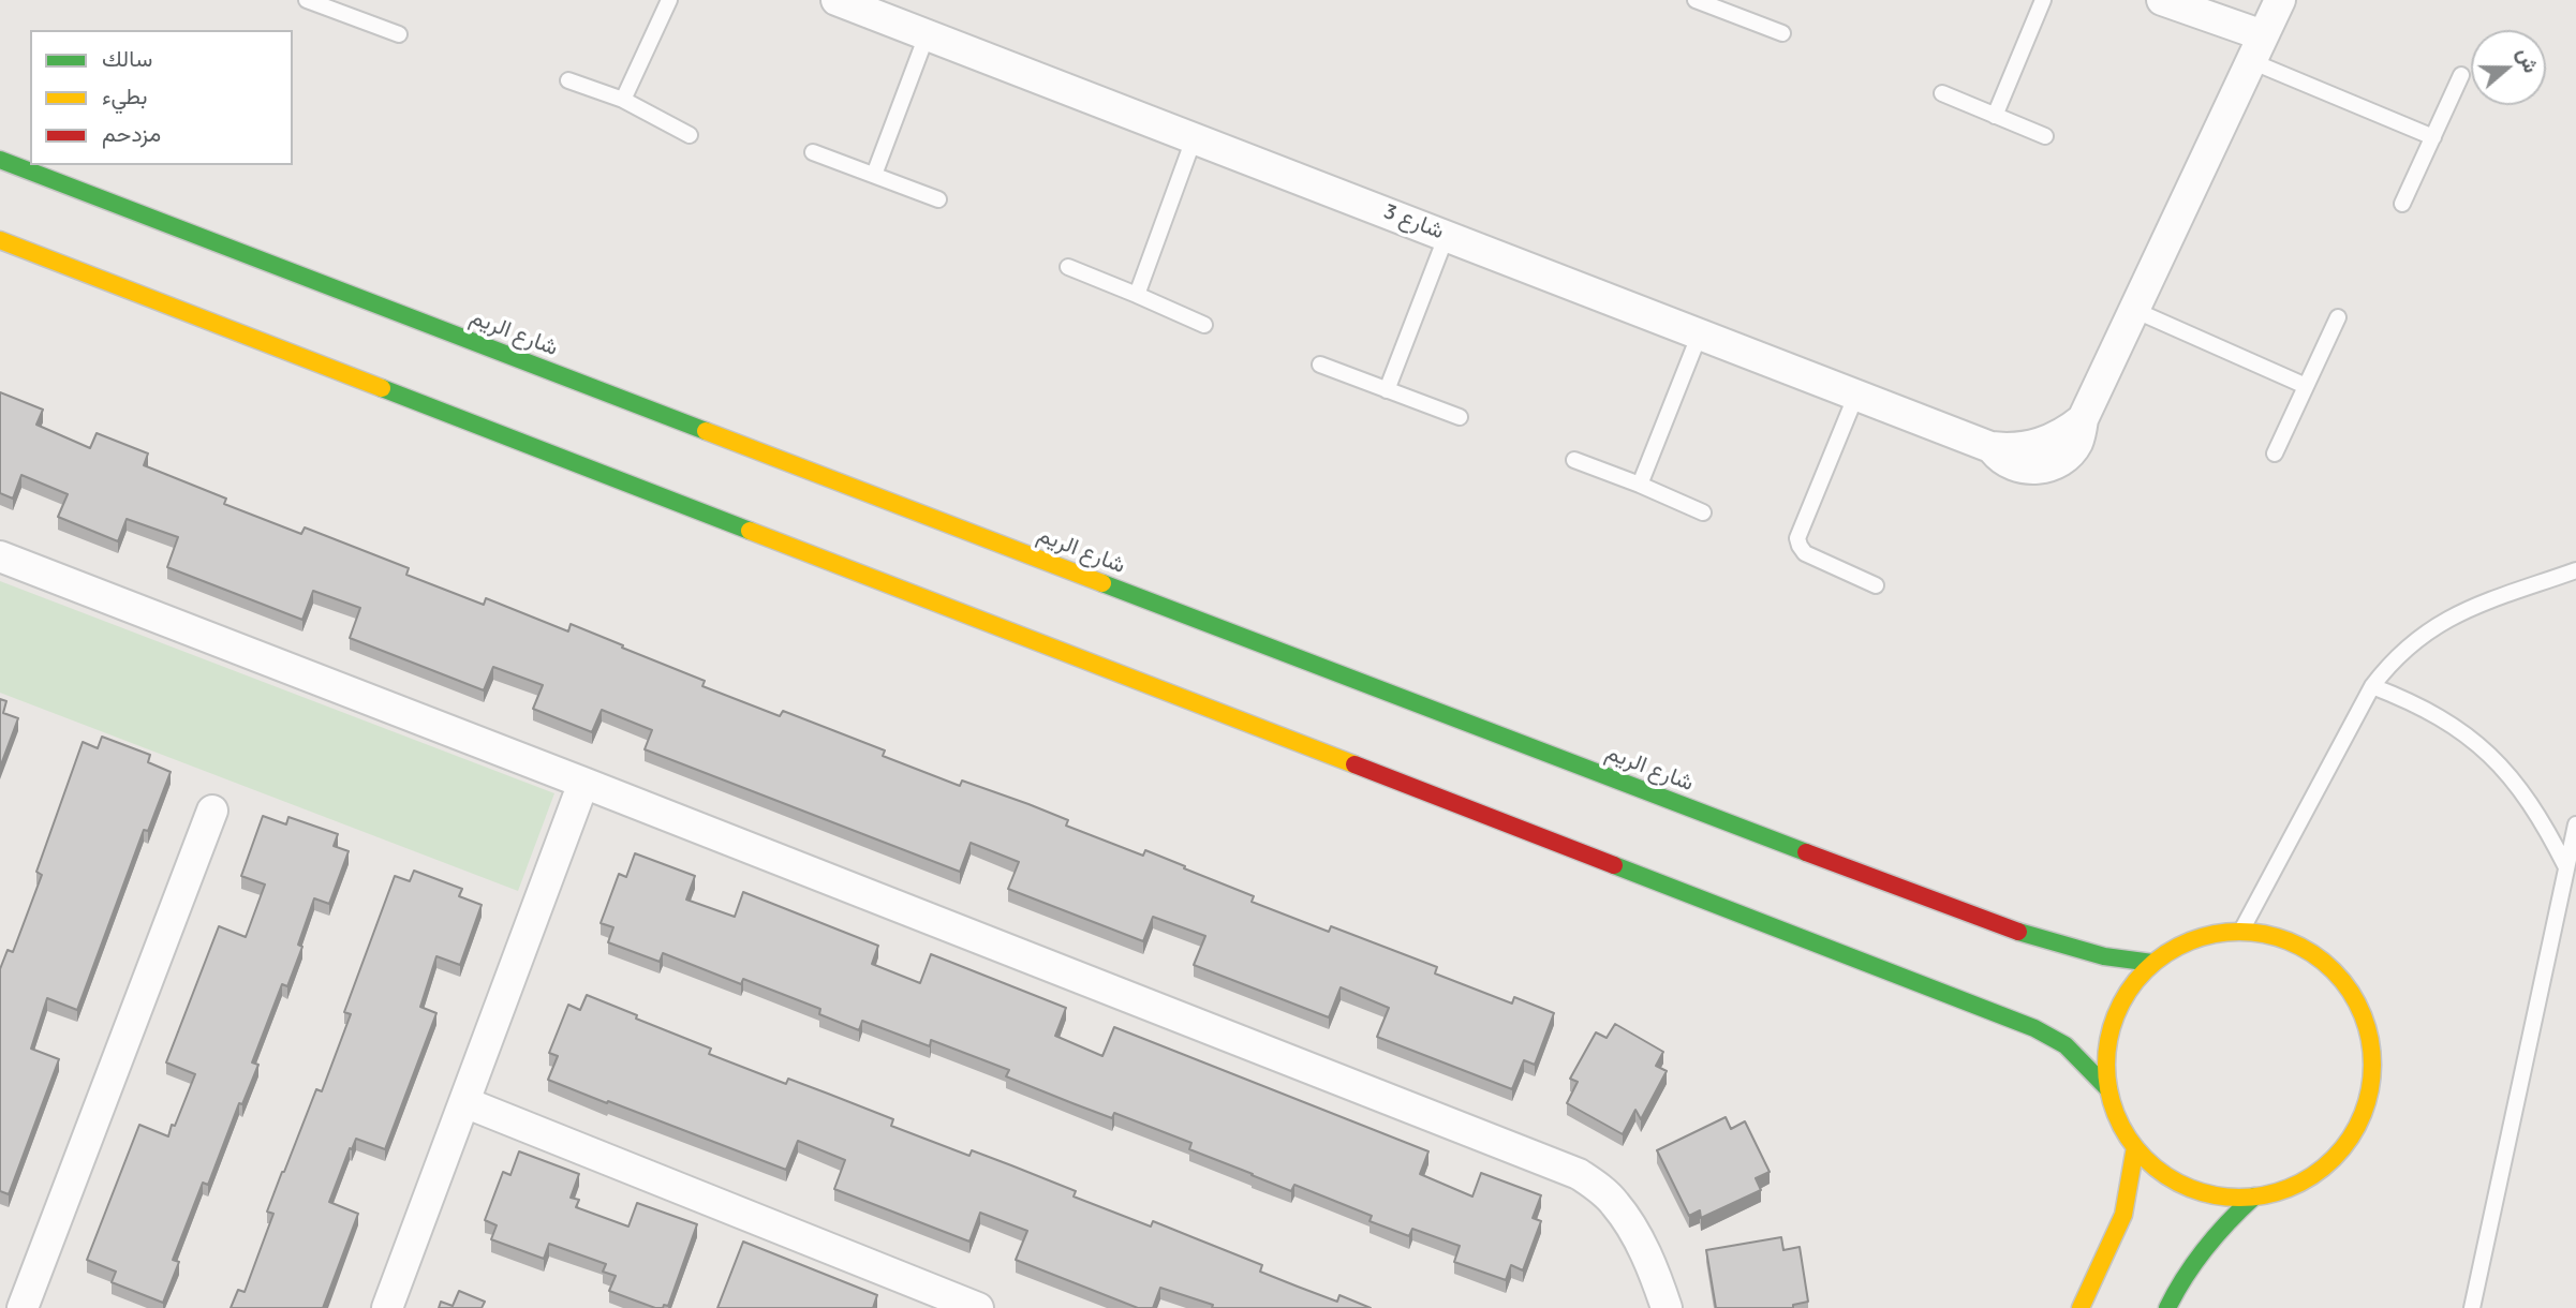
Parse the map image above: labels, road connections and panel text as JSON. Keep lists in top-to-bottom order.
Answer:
{
  "streets": {
    "street": ["شارع 3", "شارع الريم"]
  },
  "legend": ["سالك", "بطيء", "مزدحم"],
  "north": "right"
}
